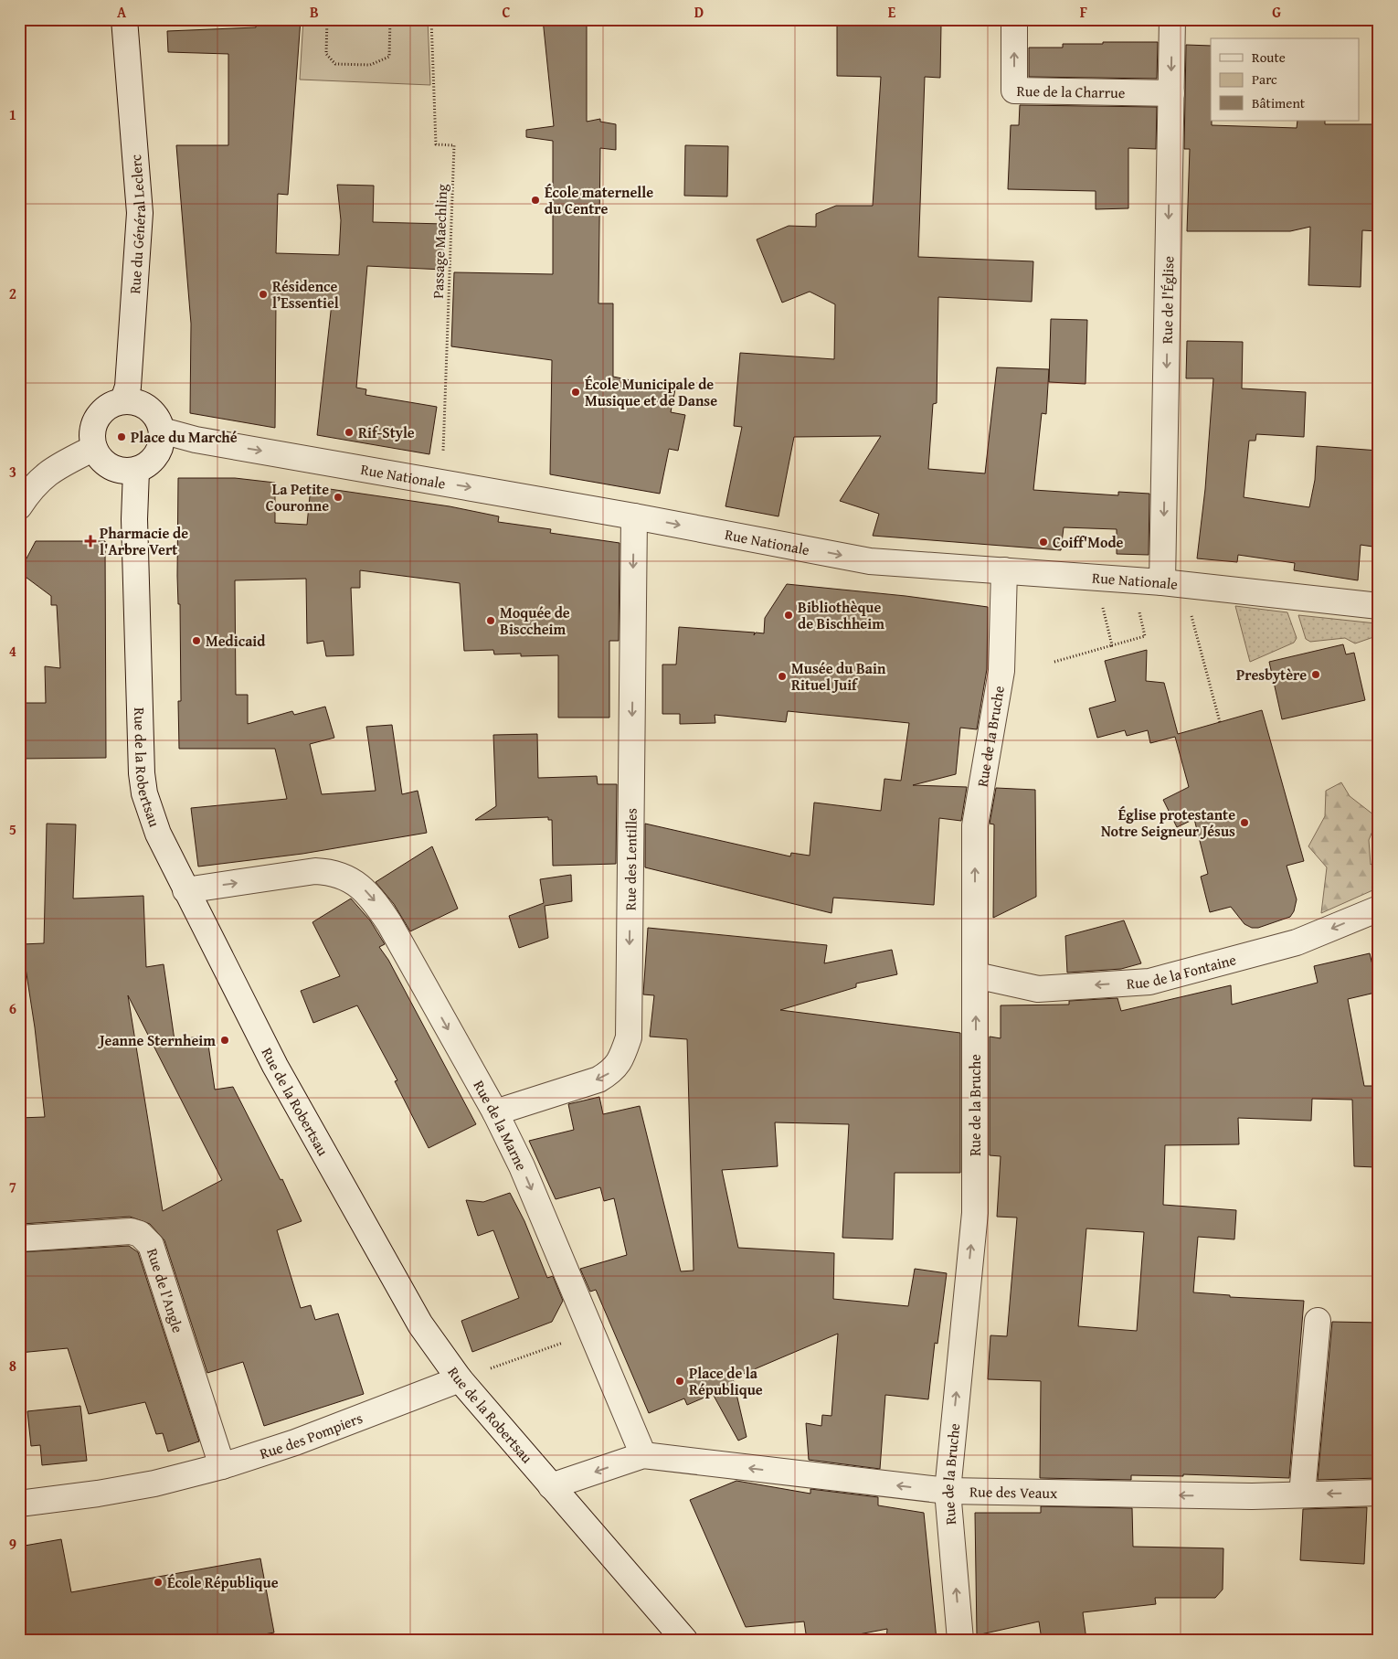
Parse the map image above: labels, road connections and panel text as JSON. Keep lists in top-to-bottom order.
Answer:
{
  "streets": {
    "street": [
      "Rue de la Charrue",
      "Rue du Général Leclerc",
      "Rue de l'Église",
      "Rue Nationale",
      "Rue de la Bruche",
      "Rue de la Robertsau",
      "Rue des Lentilles",
      "Rue de la Fontaine",
      "Rue de la Marne",
      "Rue de l'Angle",
      "Rue des Pompiers",
      "Rue des Veaux"
    ],
    "path": ["Passage Maechling"]
  },
  "crossings": [
    ["Rue de la Charrue", "Rue de l'Église"],
    ["Rue du Général Leclerc", "Rue Nationale"],
    ["Rue du Général Leclerc", "Rue de la Robertsau"],
    ["Passage Maechling", "Rue Nationale"],
    ["Rue de l'Église", "Rue Nationale"],
    ["Rue Nationale", "Rue de la Bruche"],
    ["Rue Nationale", "Rue de la Robertsau"],
    ["Rue Nationale", "Rue des Lentilles"],
    ["Rue de la Bruche", "Rue de la Fontaine"],
    ["Rue de la Bruche", "Rue des Veaux"],
    ["Rue de la Robertsau", "Rue de la Marne"],
    ["Rue de la Robertsau", "Rue des Pompiers"],
    ["Rue des Lentilles", "Rue de la Marne"],
    ["Rue de la Marne", "Rue des Veaux"],
    ["Rue de l'Angle", "Rue des Pompiers"]
  ],
  "one_way": [
    "Rue de l'Église",
    "Rue Nationale",
    "Rue de la Bruche",
    "Rue des Lentilles",
    "Rue de la Fontaine",
    "Rue de la Marne",
    "Rue des Veaux"
  ],
  "places": {
    "other": [
      "École maternelle du Centre",
      "Résidence l’Essentiel",
      "École Municipale de Musique et de Danse",
      "Rif-Style",
      "Place du Marché",
      "La Petite Couronne",
      "Coiff'Mode",
      "Bibliothèque de Bischheim",
      "Moquée de Bisccheim",
      "Medicaid",
      "Presbytère",
      "Musée du Bain Rituel Juif",
      "Église protestante Notre Seigneur Jésus",
      "Jeanne Sternheim",
      "Place de la République",
      "École République"
    ],
    "health": ["Pharmacie de l'Arbre Vert"]
  },
  "legend": ["Route", "Parc", "Bâtiment"],
  "grid": {
    "columns": [
      "A",
      "B",
      "C",
      "D",
      "E",
      "F",
      "G"
    ],
    "rows": [
      "1",
      "2",
      "3",
      "4",
      "5",
      "6",
      "7",
      "8",
      "9"
    ]
  }
}
